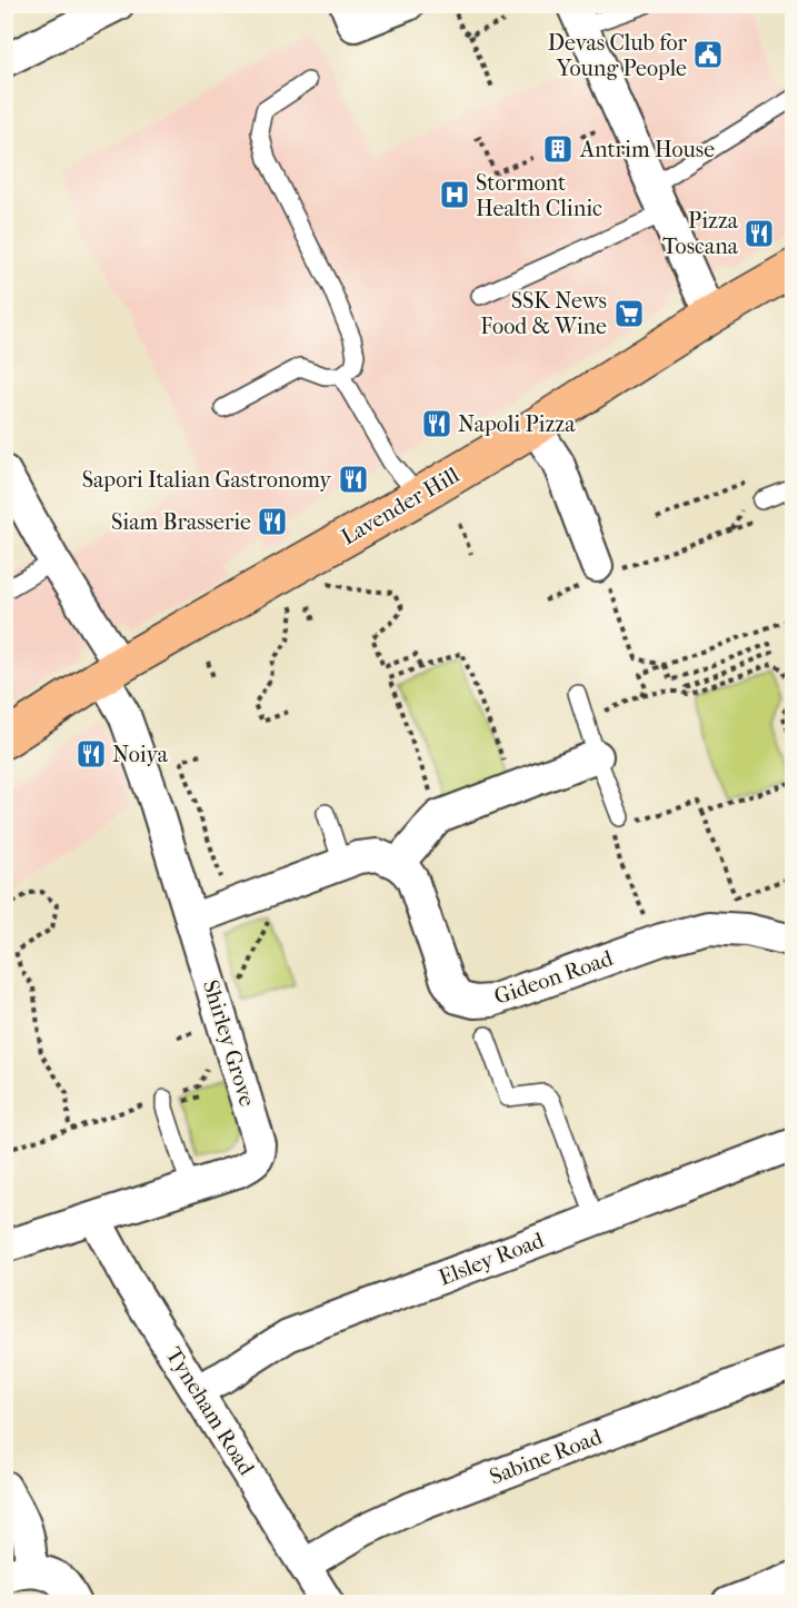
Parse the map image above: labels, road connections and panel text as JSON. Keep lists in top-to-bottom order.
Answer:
{
  "streets": {
    "main road": ["Lavender Hill"],
    "street": [
      "Gideon Road",
      "Shirley Grove",
      "Elsley Road",
      "Tyneham Road",
      "Sabine Road"
    ]
  },
  "crossings": [
    ["Lavender Hill", "Shirley Grove"],
    ["Shirley Grove", "Tyneham Road"],
    ["Elsley Road", "Tyneham Road"],
    ["Tyneham Road", "Sabine Road"]
  ],
  "places": {
    "public building": ["Devas Club for Young People"],
    "building": ["Antrim House"],
    "hospital": ["Stormont Health Clinic"],
    "restaurant": [
      "Pizza Toscana",
      "Napoli Pizza",
      "Sapori Italian Gastronomy",
      "Siam Brasserie",
      "Noiya"
    ],
    "supermarket": ["SSK News Food & Wine"]
  }
}
